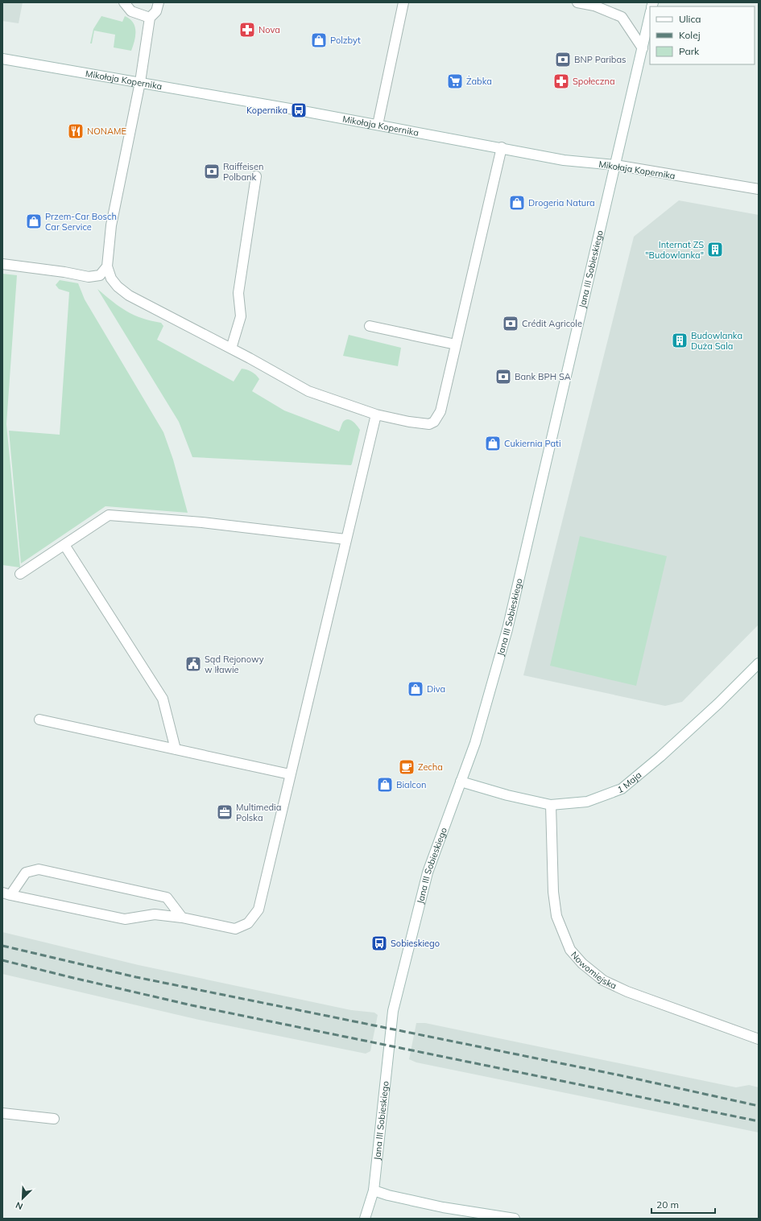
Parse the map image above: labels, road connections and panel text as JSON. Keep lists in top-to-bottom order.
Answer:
{
  "streets": {
    "street": [
      "Mikołaja Kopernika",
      "Jana III Sobieskiego",
      "1 Maja",
      "Nowomiejska"
    ]
  },
  "crossings": [
    ["Mikołaja Kopernika", "Jana III Sobieskiego"],
    ["Jana III Sobieskiego", "1 Maja"],
    ["1 Maja", "Nowomiejska"]
  ],
  "places": {
    "pharmacy": ["Nova", "Społeczna"],
    "shop": [
      "Polzbyt",
      "Drogeria Natura",
      "Przem-Car Bosch Car Service",
      "Cukiernia Pati",
      "Diva",
      "Bialcon"
    ],
    "bank": [
      "BNP Paribas",
      "Raiffeisen Polbank",
      "Crédit Agricole",
      "Bank BPH SA"
    ],
    "supermarket": ["Żabka"],
    "bus stop": ["Kopernika", "Sobieskiego"],
    "restaurant": ["NONAME"],
    "building": ["Internat ZS \"Budowlanka\"", "Budowlanka Duża Sala"],
    "public building": ["Sąd Rejonowy w Iławie"],
    "cafe": ["Zecha"],
    "office": ["Multimedia Polska"]
  },
  "legend": ["Ulica", "Kolej", "Park"],
  "scale_bar": "20 m",
  "north": "bottom left"
}
